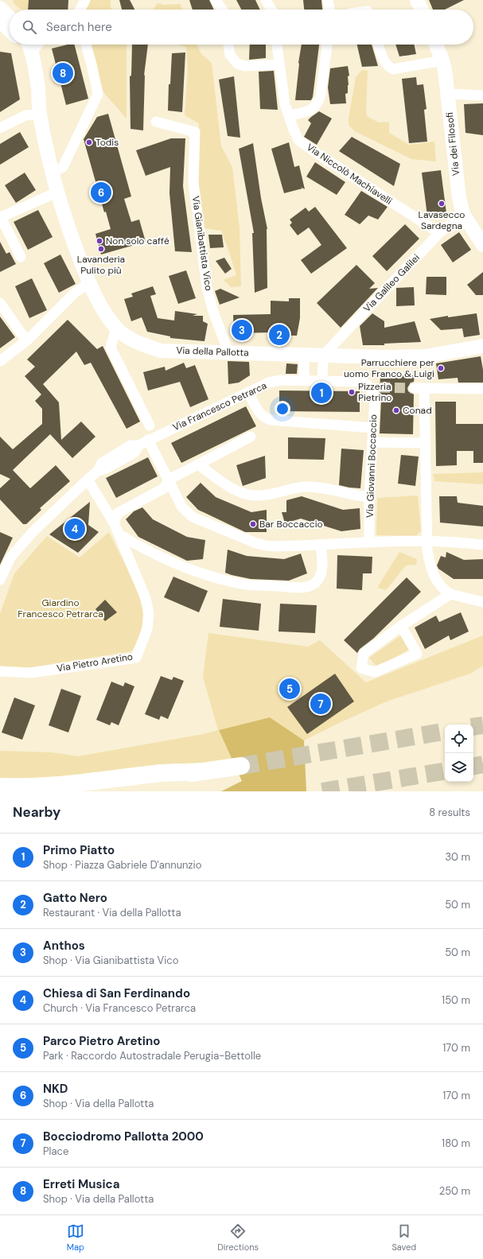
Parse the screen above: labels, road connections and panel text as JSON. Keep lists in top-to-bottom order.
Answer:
{
  "streets": {
    "main road": ["Via dei Filosofi", "Via della Pallotta"],
    "street": [
      "Via Niccolò Machiavelli",
      "Via Gianibattista Vico",
      "Via Galileo Galilei",
      "Via Francesco Petrarca",
      "Via Giovanni Boccaccio",
      "Via Pietro Aretino"
    ]
  },
  "crossings": [
    ["Via dei Filosofi", "Via Galileo Galilei"],
    ["Via Niccolò Machiavelli", "Via Galileo Galilei"],
    ["Via Gianibattista Vico", "Via della Pallotta"],
    ["Via Galileo Galilei", "Via della Pallotta"],
    ["Via Francesco Petrarca", "Via Giovanni Boccaccio"]
  ],
  "parks": ["Giardino Francesco Petrarca"],
  "places": [
    "Todis",
    "Lavasecco Sardegna",
    "Non solo caffé",
    "Lavanderia Pulito più",
    "Parrucchiere per uomo Franco & Luigi",
    "Pizzeria Pietrino",
    "Conad",
    "Bar Boccaccio"
  ],
  "page": {
    "search": "Search here",
    "pins": [
      "8",
      "6",
      "3",
      "2",
      "1",
      "4",
      "5",
      "7"
    ],
    "heading": ["Nearby", "8 results"],
    "list": [
      {
        "mark": "1",
        "name": "Primo Piatto",
        "note": "Shop · Piazza Gabriele D'annunzio",
        "value": "30 m"
      },
      {
        "mark": "2",
        "name": "Gatto Nero",
        "note": "Restaurant · Via della Pallotta",
        "value": "50 m"
      },
      {
        "mark": "3",
        "name": "Anthos",
        "note": "Shop · Via Gianibattista Vico",
        "value": "50 m"
      },
      {
        "mark": "4",
        "name": "Chiesa di San Ferdinando",
        "note": "Church · Via Francesco Petrarca",
        "value": "150 m"
      },
      {
        "mark": "5",
        "name": "Parco Pietro Aretino",
        "note": "Park · Raccordo Autostradale Perugia-Bettolle",
        "value": "170 m"
      },
      {
        "mark": "6",
        "name": "NKD",
        "note": "Shop · Via della Pallotta",
        "value": "170 m"
      },
      {
        "mark": "7",
        "name": "Bocciodromo Pallotta 2000",
        "note": "Place",
        "value": "180 m"
      },
      {
        "mark": "8",
        "name": "Erreti Musica",
        "note": "Shop · Via della Pallotta",
        "value": "250 m"
      }
    ],
    "nav": ["Map", "Directions", "Saved"]
  }
}
